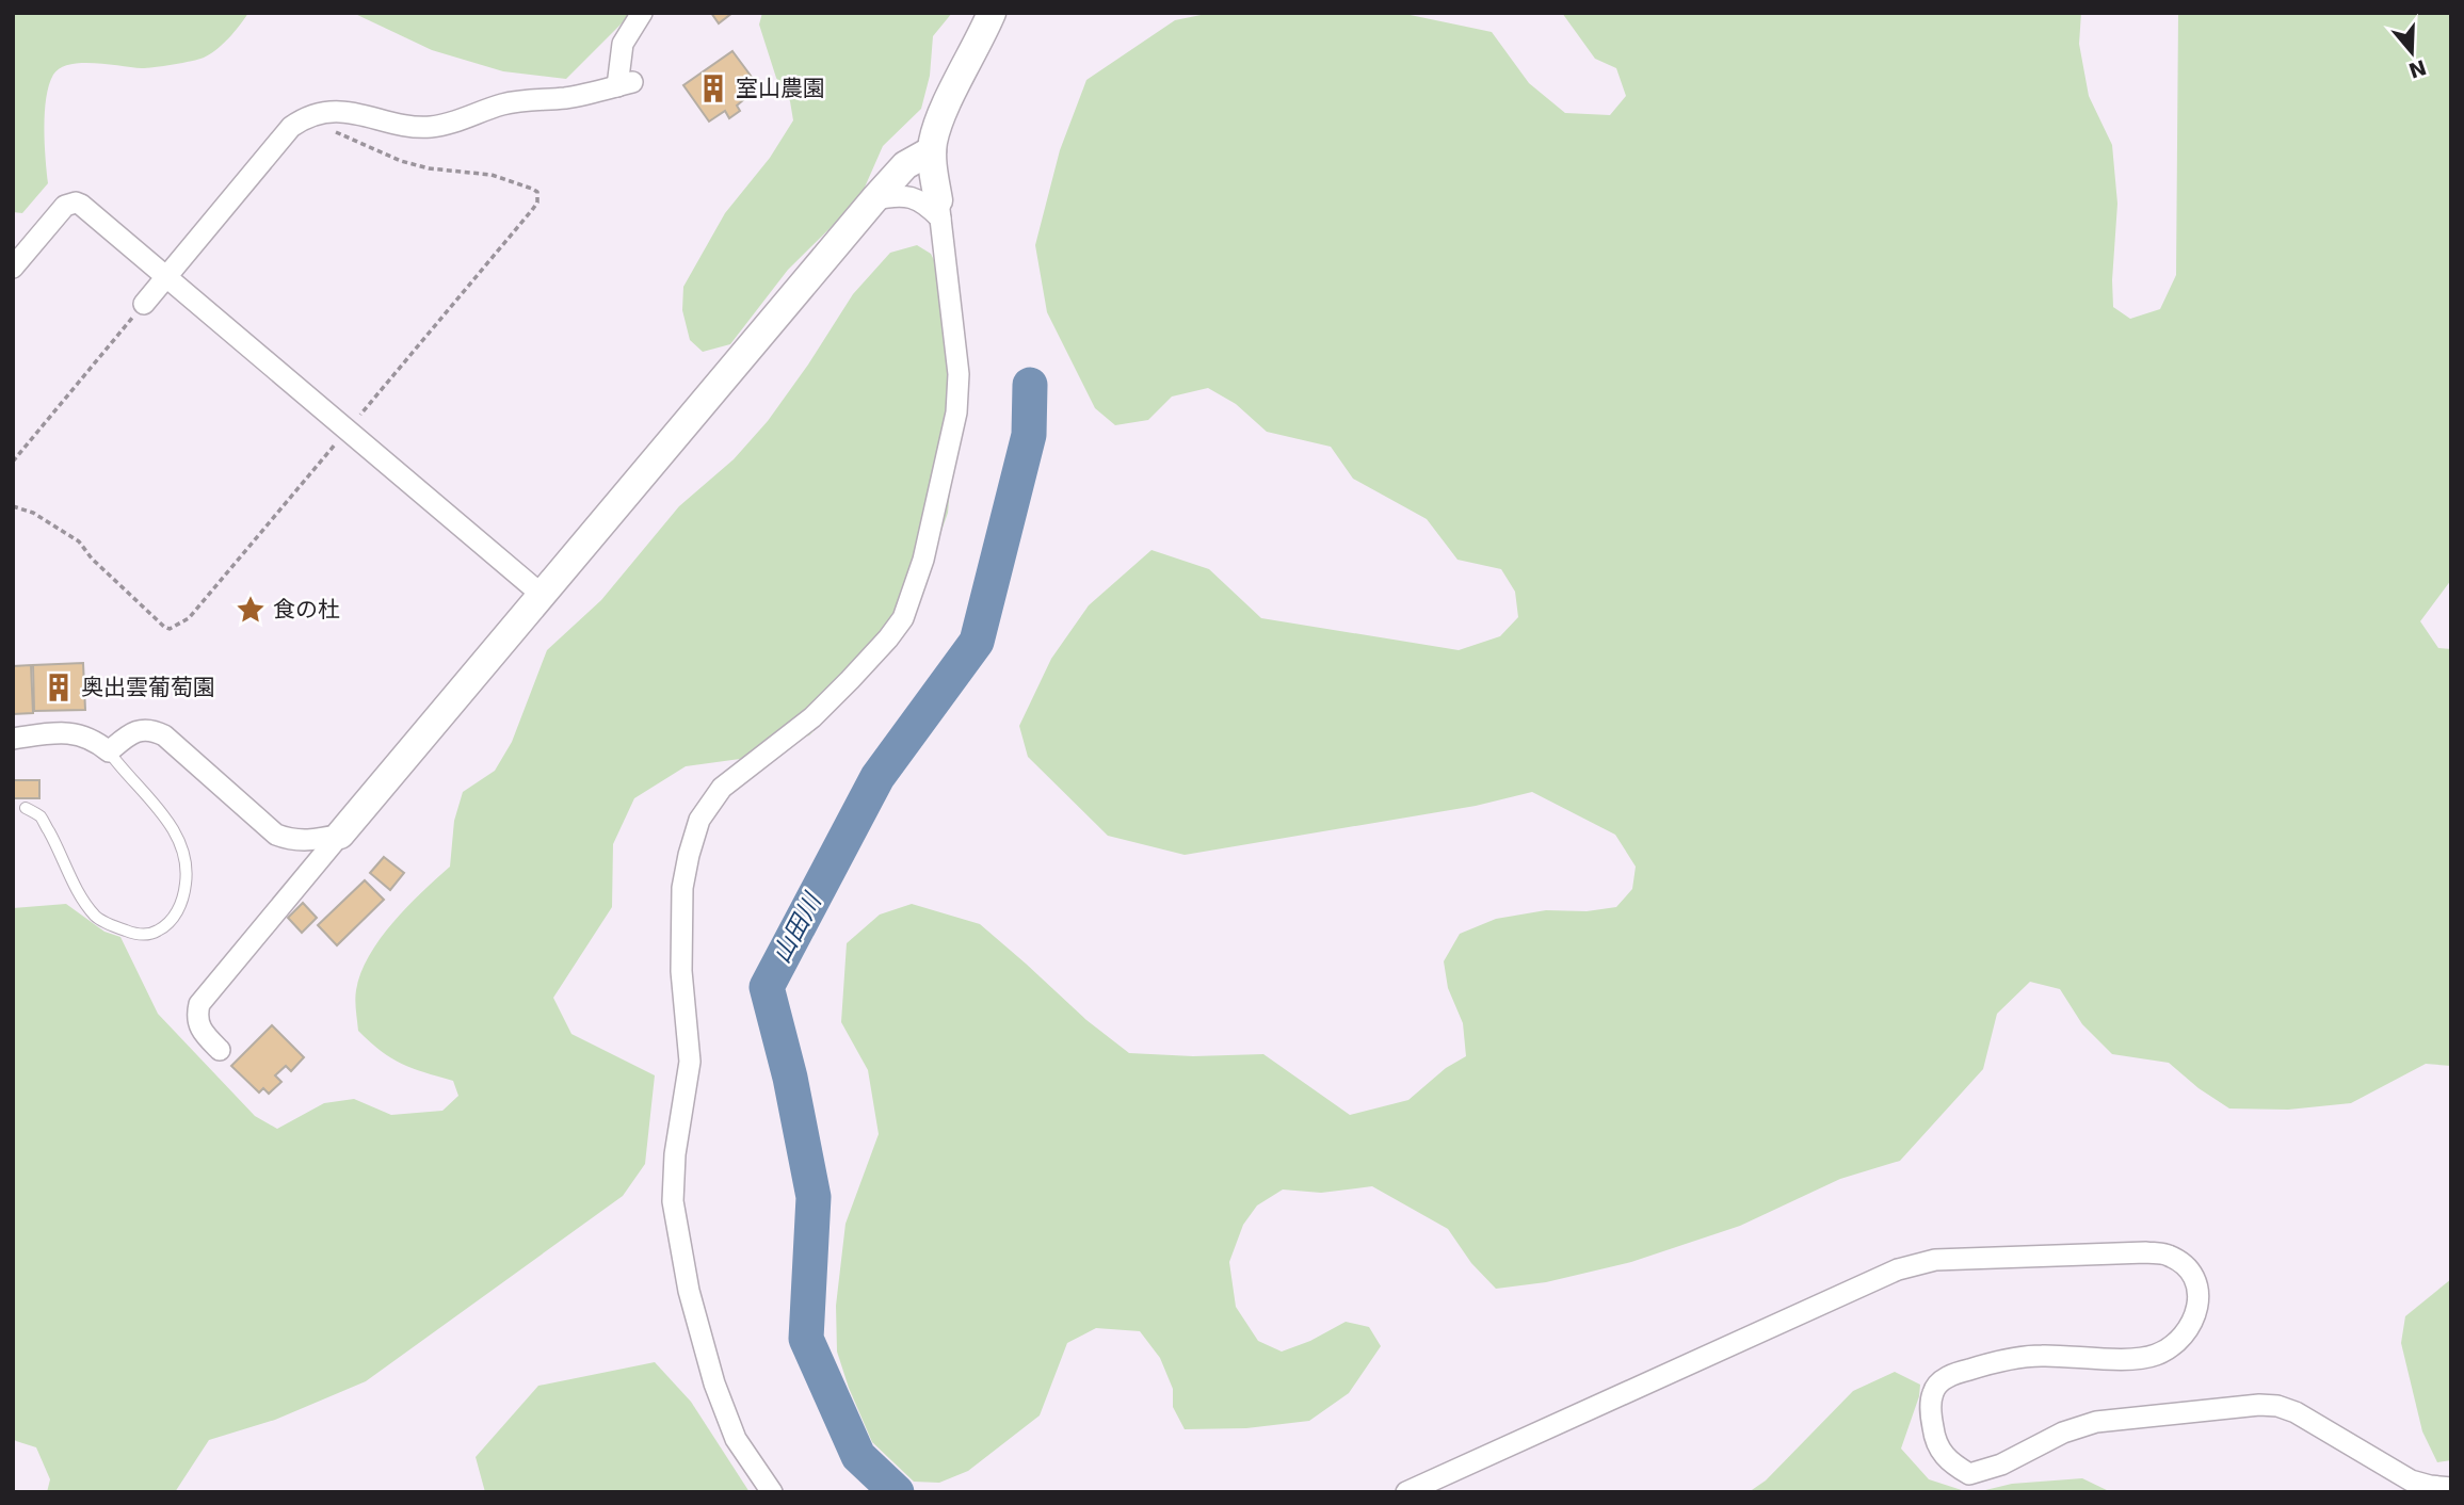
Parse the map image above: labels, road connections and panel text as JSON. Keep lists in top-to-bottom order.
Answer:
{
  "water": ["山田川"],
  "places": {
    "building": ["室山農園", "奥出雲葡萄園"],
    "place": ["食の杜"]
  },
  "north": "bottom"
}
